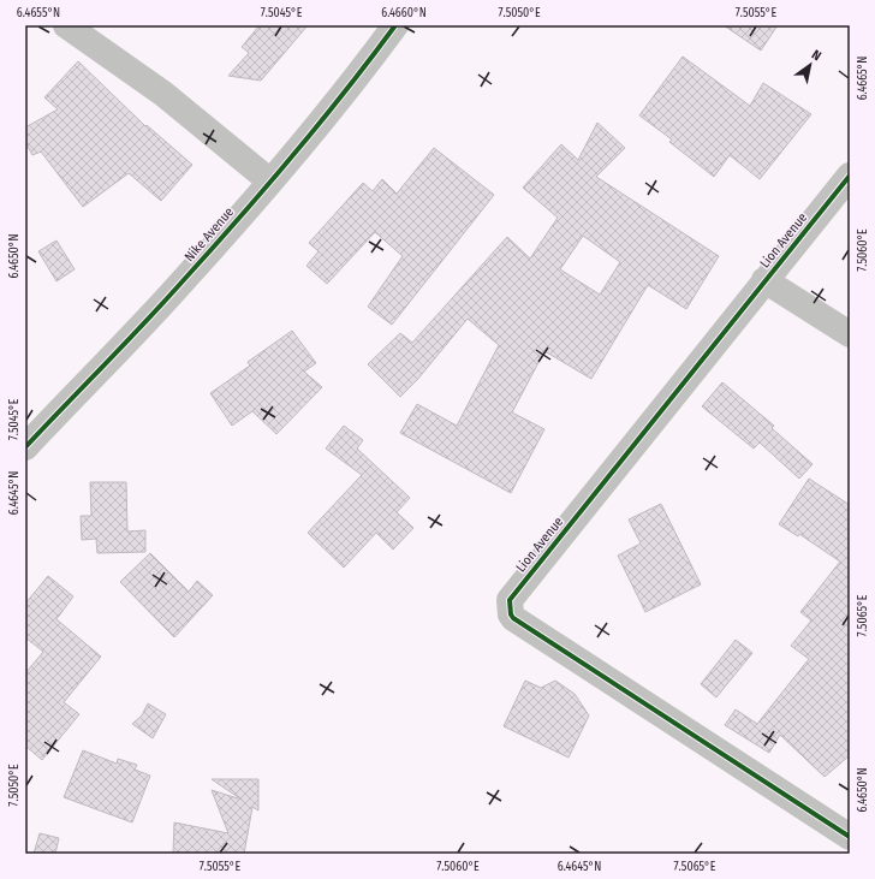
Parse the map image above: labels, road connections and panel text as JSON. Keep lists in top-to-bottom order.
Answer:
{
  "streets": {
    "street": ["Nike Avenue", "Lion Avenue"]
  },
  "north": "top right",
  "coordinates": [
    "6.4655°N",
    "7.5045°E",
    "6.4660°N",
    "7.5050°E",
    "7.5055°E",
    "6.4665°N",
    "7.5060°E",
    "6.4650°N",
    "6.4645°N",
    "7.5065°E"
  ]
}
